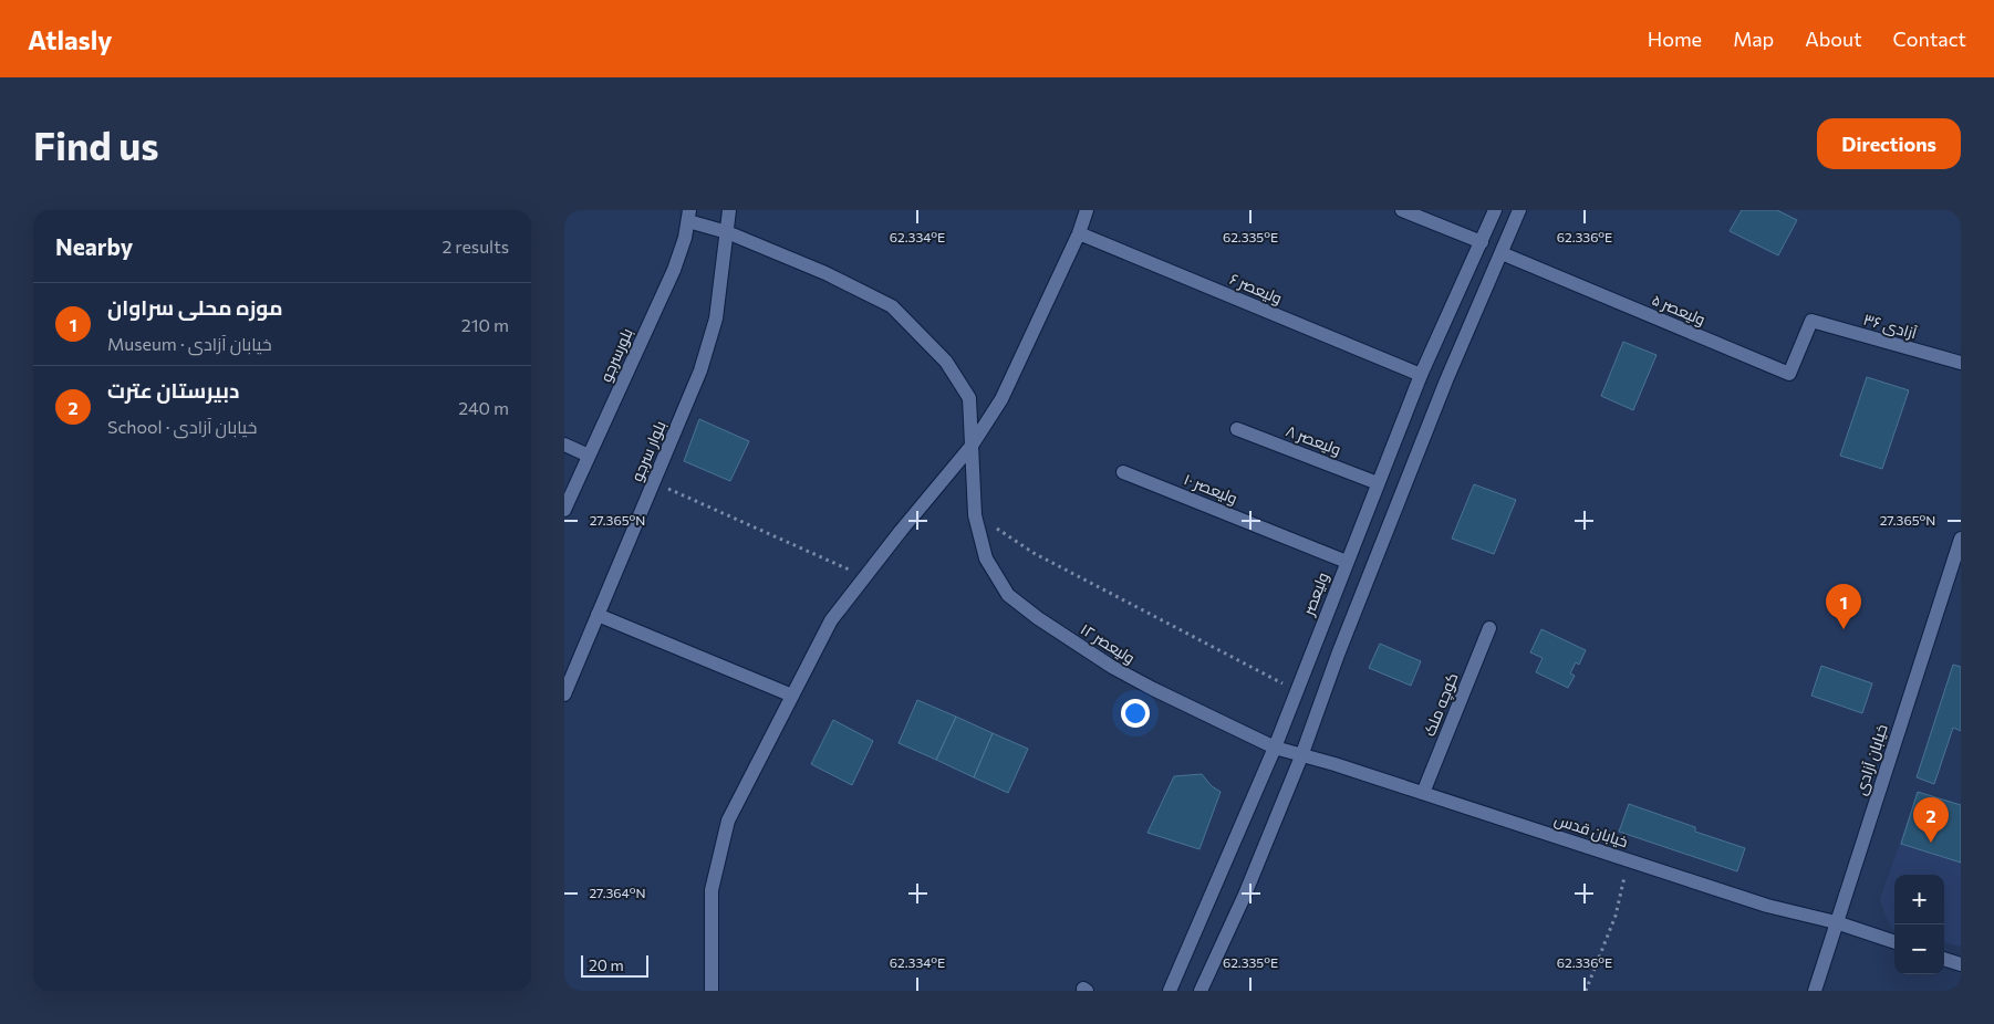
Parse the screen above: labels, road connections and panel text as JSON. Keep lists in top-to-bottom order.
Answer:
{
  "streets": {
    "street": [
      "ولیعصر ۶",
      "ولیعصر ۵",
      "آزادی ۳۶",
      "بلورسرجو",
      "ولیعصر ۸",
      "بلوار سرجو",
      "ولیعصر ۱۰",
      "ولیعصر",
      "ولیعصر ۱۲",
      "کوچه ملک",
      "خیابان آزادی",
      "خیابان قدس"
    ]
  },
  "crossings": [
    ["ولیعصر ۶", "ولیعصر"],
    ["ولیعصر ۵", "آزادی ۳۶"],
    ["بلورسرجو", "ولیعصر ۱۲"],
    ["ولیعصر ۸", "ولیعصر"],
    ["بلوار سرجو", "ولیعصر ۱۲"],
    ["ولیعصر ۱۰", "ولیعصر"],
    ["ولیعصر", "ولیعصر ۱۲"],
    ["ولیعصر", "خیابان قدس"],
    ["ولیعصر ۱۲", "خیابان قدس"],
    ["کوچه ملک", "خیابان قدس"],
    ["خیابان آزادی", "خیابان قدس"]
  ],
  "scale_bar": "20 m",
  "page": {
    "header": "Atlasly",
    "nav": [
      "Home",
      "Map",
      "About",
      "Contact"
    ],
    "buttons": "Directions",
    "title": "Find us",
    "heading": ["Nearby", "2 results"],
    "list": [
      {
        "mark": "1",
        "name": "موزه محلی سراوان",
        "note": "Museum · خیابان آزادی",
        "value": "210 m"
      },
      {
        "mark": "2",
        "name": "دبیرستان عترت",
        "note": "School · خیابان آزادی",
        "value": "240 m"
      }
    ],
    "pins": ["1", "2"],
    "map_buttons": ["+", "−"],
    "scale": "20 m"
  },
  "coordinates": [
    "62.334°E",
    "62.335°E",
    "62.336°E",
    "27.365°N",
    "27.364°N"
  ]
}
